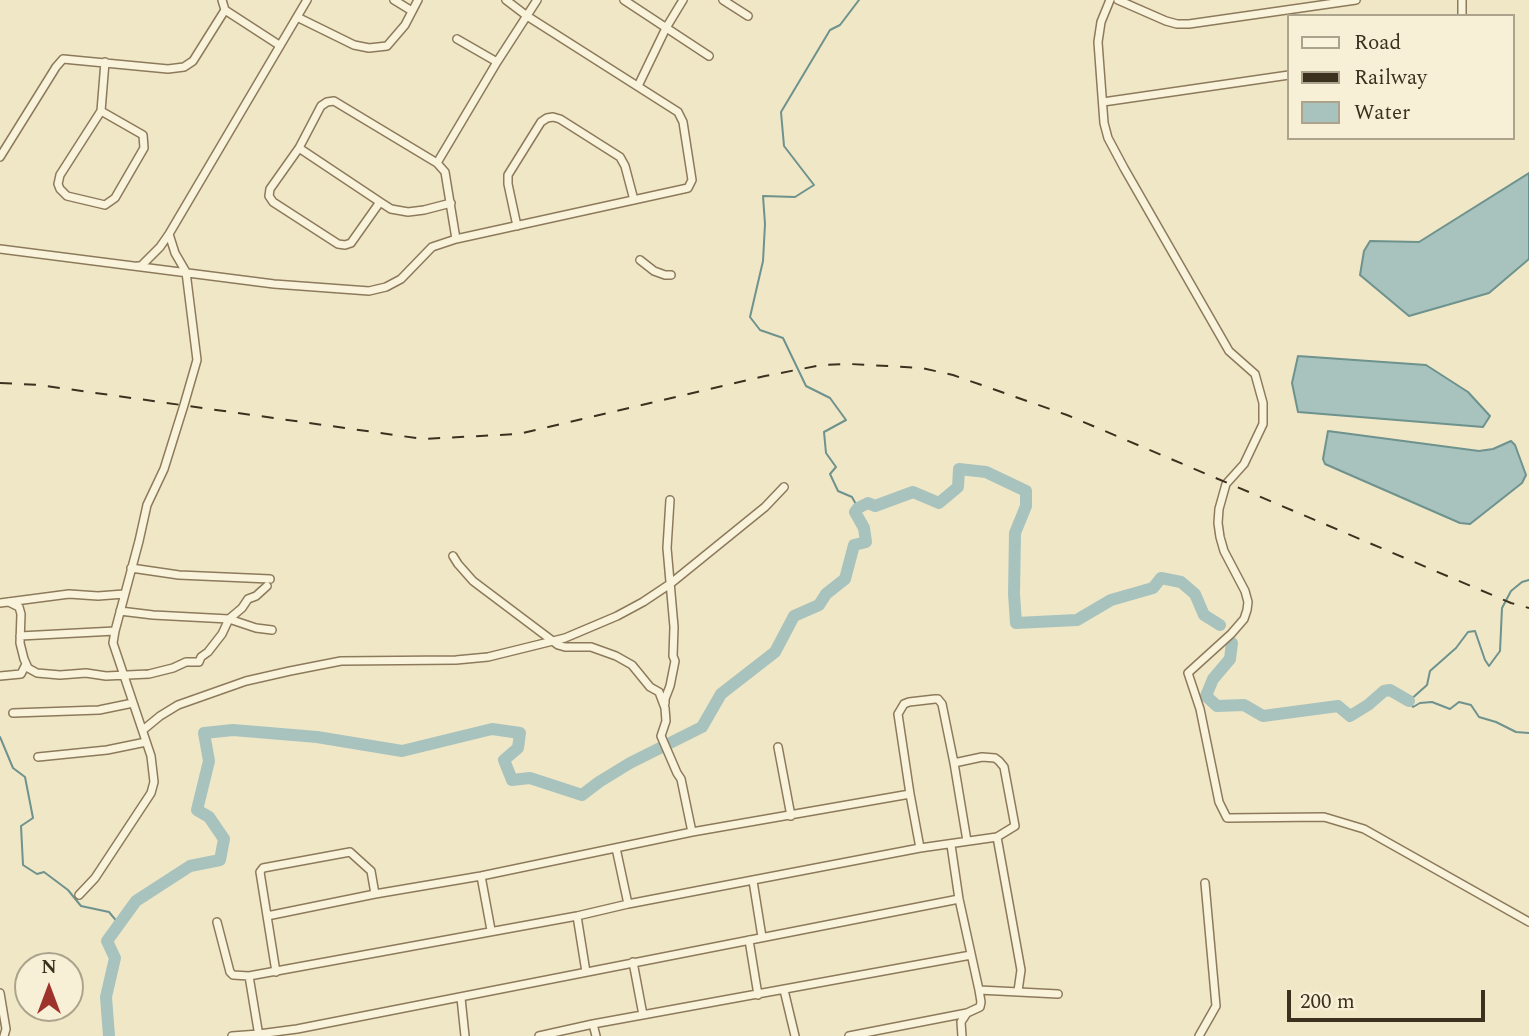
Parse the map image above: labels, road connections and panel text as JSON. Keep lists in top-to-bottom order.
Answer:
{
  "legend": ["Road", "Railway", "Water"],
  "scale_bar": "200 m",
  "north": "top"
}
